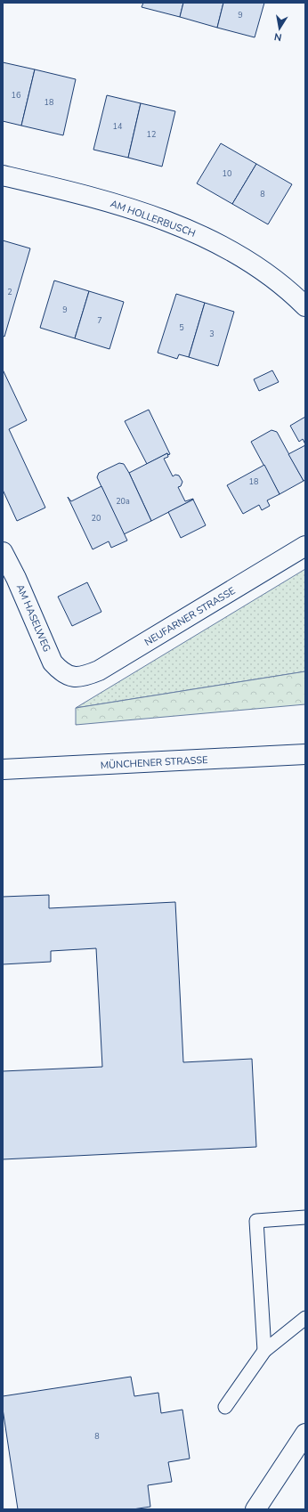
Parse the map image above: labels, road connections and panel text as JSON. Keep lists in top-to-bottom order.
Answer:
{
  "streets": {
    "street": [
      "AM HOLLERBUSCH",
      "NEUFARNER STRASSE",
      "AM HASELWEG",
      "MÜNCHENER STRASSE"
    ]
  },
  "crossings": [
    ["NEUFARNER STRASSE", "AM HASELWEG"]
  ],
  "house_numbers": [
    "9",
    "16",
    "18",
    "14",
    "12",
    "10",
    "8",
    "2",
    "9",
    "7",
    "5",
    "3",
    "18",
    "20a",
    "20",
    "8"
  ],
  "north": "bottom"
}
